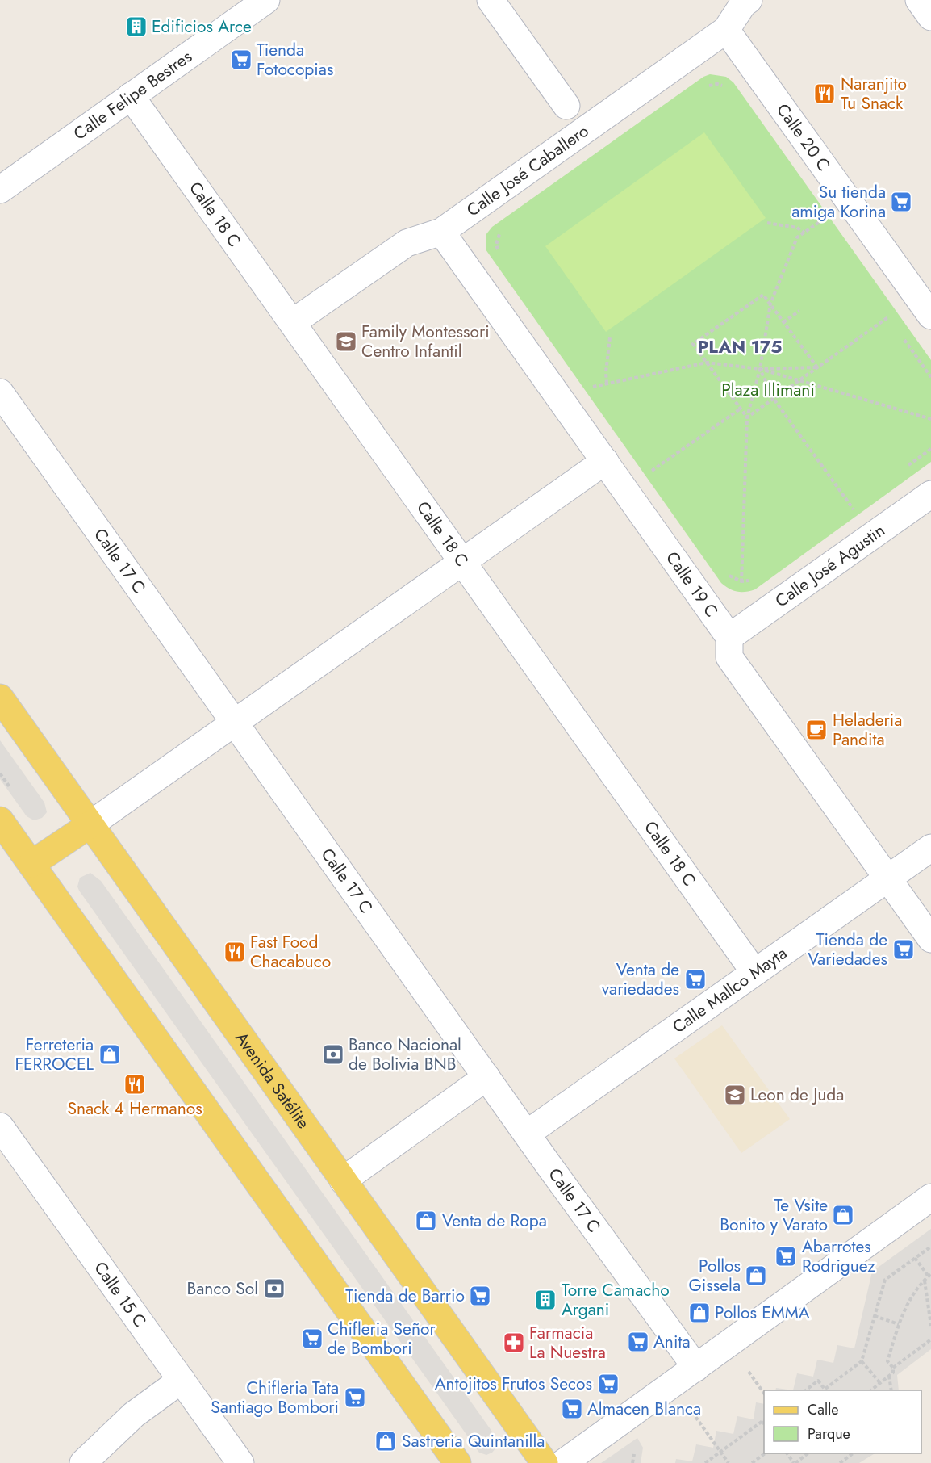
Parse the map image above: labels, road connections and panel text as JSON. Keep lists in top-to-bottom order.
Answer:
{
  "streets": {
    "main road": ["Avenida Satélite"],
    "street": [
      "Calle Felipe Bestres",
      "Calle 20 C",
      "Calle José Caballero",
      "Calle 18 C",
      "Calle 17 C",
      "Calle José Agustin",
      "Calle 19 C",
      "Calle Mallco Mayta",
      "Calle 15 C"
    ]
  },
  "crossings": [
    ["Calle Felipe Bestres", "Calle 18 C"],
    ["Calle 20 C", "Calle José Caballero"],
    ["Calle José Caballero", "Calle 18 C"],
    ["Calle José Caballero", "Calle 19 C"],
    ["Calle 18 C", "Calle Mallco Mayta"],
    ["Calle 17 C", "Calle Mallco Mayta"],
    ["Calle José Agustin", "Calle 19 C"],
    ["Calle 19 C", "Calle Mallco Mayta"]
  ],
  "districts": ["PLAN 175"],
  "parks": ["Plaza Illimani"],
  "places": {
    "building": ["Edificios Arce", "Torre Camacho Argani"],
    "supermarket": [
      "Tienda Fotocopias",
      "Su tienda amiga Korina",
      "Tienda de Variedades",
      "Venta de variedades",
      "Abarrotes Rodriguez",
      "Tienda de Barrio",
      "Chifleria Señor de Bombori",
      "Anita",
      "Antojitos Frutos Secos",
      "Chifleria Tata Santiago Bombori",
      "Almacen Blanca"
    ],
    "restaurant": ["Naranjito Tu Snack", "Fast Food Chacabuco", "Snack 4 Hermanos"],
    "school or university": ["Family Montessori Centro Infantil", "Leon de Juda"],
    "cafe": ["Heladeria Pandita"],
    "shop": [
      "Ferreteria FERROCEL",
      "Te Vsite Bonito y Varato",
      "Venta de Ropa",
      "Pollos Gissela",
      "Pollos EMMA",
      "Sastreria Quintanilla"
    ],
    "bank": ["Banco Nacional de Bolivia BNB", "Banco Sol"],
    "pharmacy": ["Farmacia La Nuestra"]
  },
  "legend": ["Calle", "Parque"]
}
